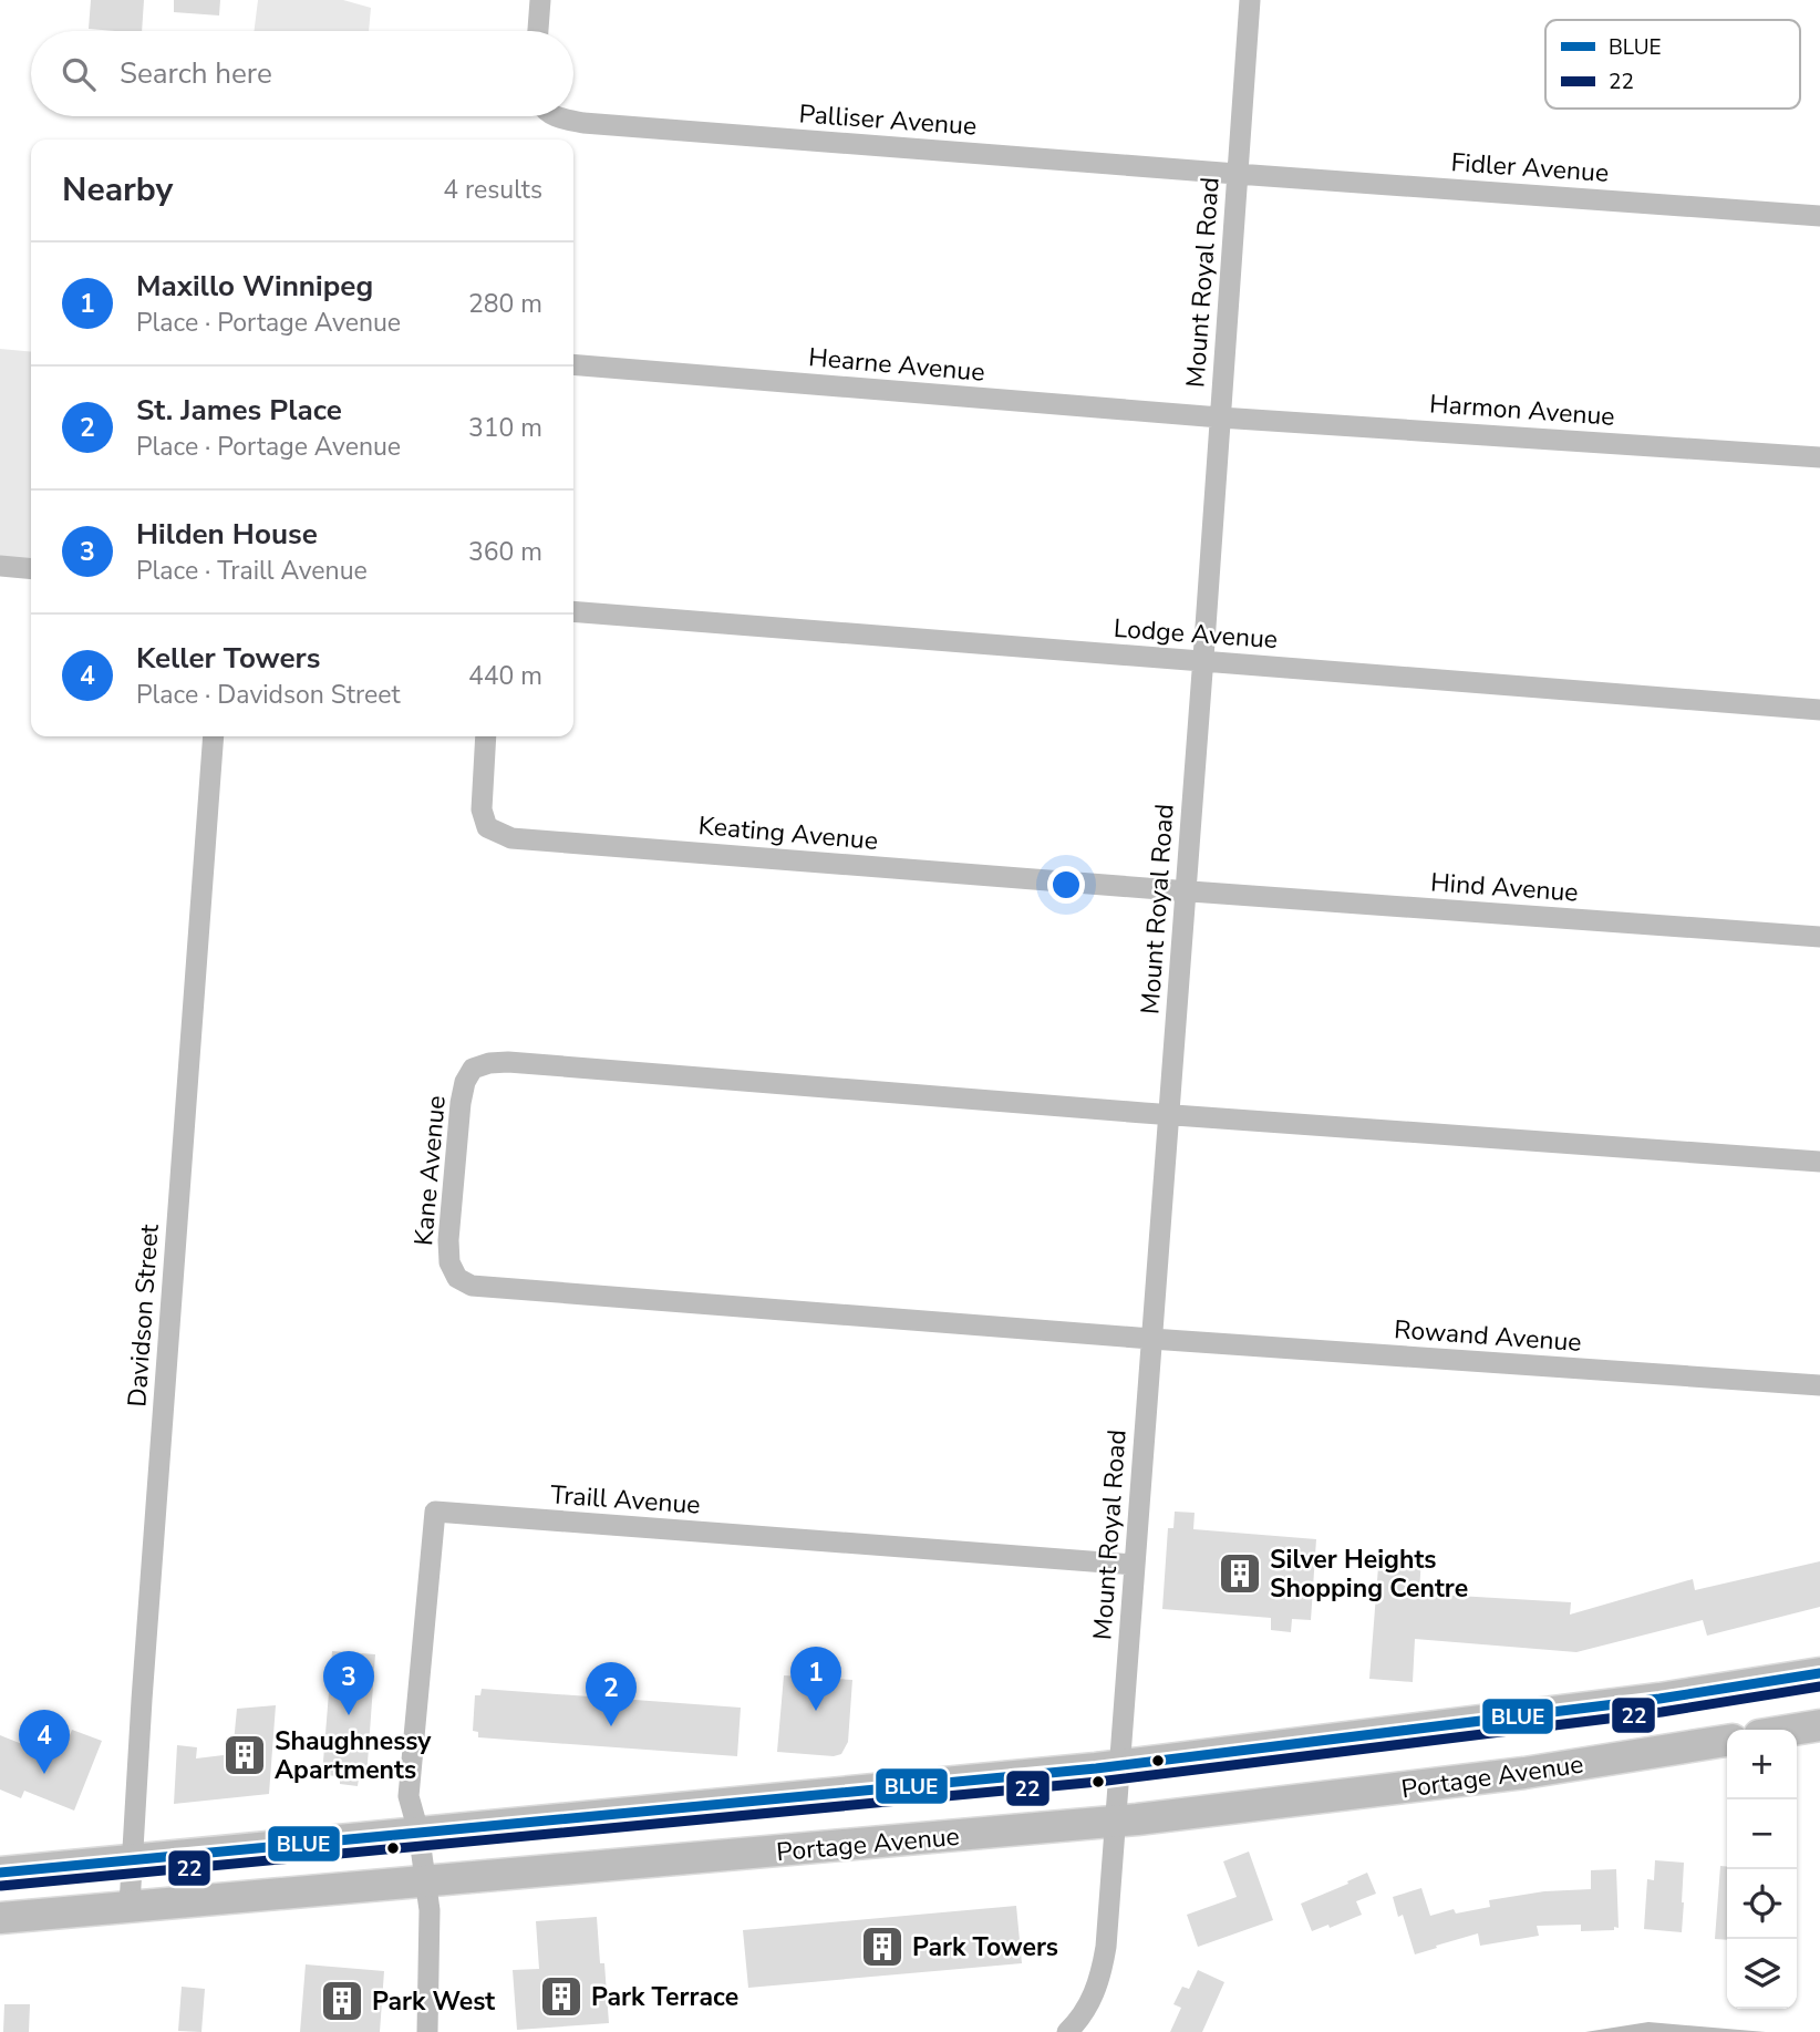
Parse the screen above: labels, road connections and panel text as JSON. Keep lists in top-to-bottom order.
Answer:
{
  "streets": {
    "highway": ["Portage Avenue"],
    "street": [
      "Palliser Avenue",
      "Fidler Avenue",
      "Mount Royal Road",
      "Hearne Avenue",
      "Harmon Avenue",
      "Lodge Avenue",
      "Keating Avenue",
      "Hind Avenue",
      "Kane Avenue",
      "Davidson Street",
      "Rowand Avenue",
      "Traill Avenue"
    ]
  },
  "crossings": [
    ["Palliser Avenue", "Fidler Avenue"],
    ["Palliser Avenue", "Mount Royal Road"],
    ["Fidler Avenue", "Mount Royal Road"],
    ["Mount Royal Road", "Hearne Avenue"],
    ["Mount Royal Road", "Harmon Avenue"],
    ["Mount Royal Road", "Lodge Avenue"],
    ["Mount Royal Road", "Keating Avenue"],
    ["Mount Royal Road", "Hind Avenue"],
    ["Mount Royal Road", "Kane Avenue"],
    ["Mount Royal Road", "Rowand Avenue"],
    ["Mount Royal Road", "Traill Avenue"],
    ["Mount Royal Road", "Portage Avenue"],
    ["Hearne Avenue", "Harmon Avenue"],
    ["Keating Avenue", "Hind Avenue"],
    ["Kane Avenue", "Rowand Avenue"],
    ["Davidson Street", "Portage Avenue"]
  ],
  "places": {
    "building": [
      "Silver Heights Shopping Centre",
      "Shaughnessy Apartments",
      "Park Towers",
      "Park Terrace",
      "Park West"
    ]
  },
  "lines": ["transit line BLUE", "transit line 22"],
  "legend": ["BLUE", "22"],
  "page": {
    "search": "Search here",
    "heading": ["Nearby", "4 results"],
    "list": [
      {
        "mark": "1",
        "name": "Maxillo Winnipeg",
        "note": "Place · Portage Avenue",
        "value": "280 m"
      },
      {
        "mark": "2",
        "name": "St. James Place",
        "note": "Place · Portage Avenue",
        "value": "310 m"
      },
      {
        "mark": "3",
        "name": "Hilden House",
        "note": "Place · Traill Avenue",
        "value": "360 m"
      },
      {
        "mark": "4",
        "name": "Keller Towers",
        "note": "Place · Davidson Street",
        "value": "440 m"
      }
    ],
    "pins": [
      "1",
      "3",
      "2",
      "4"
    ],
    "map_buttons": ["+", "−"]
  }
}
